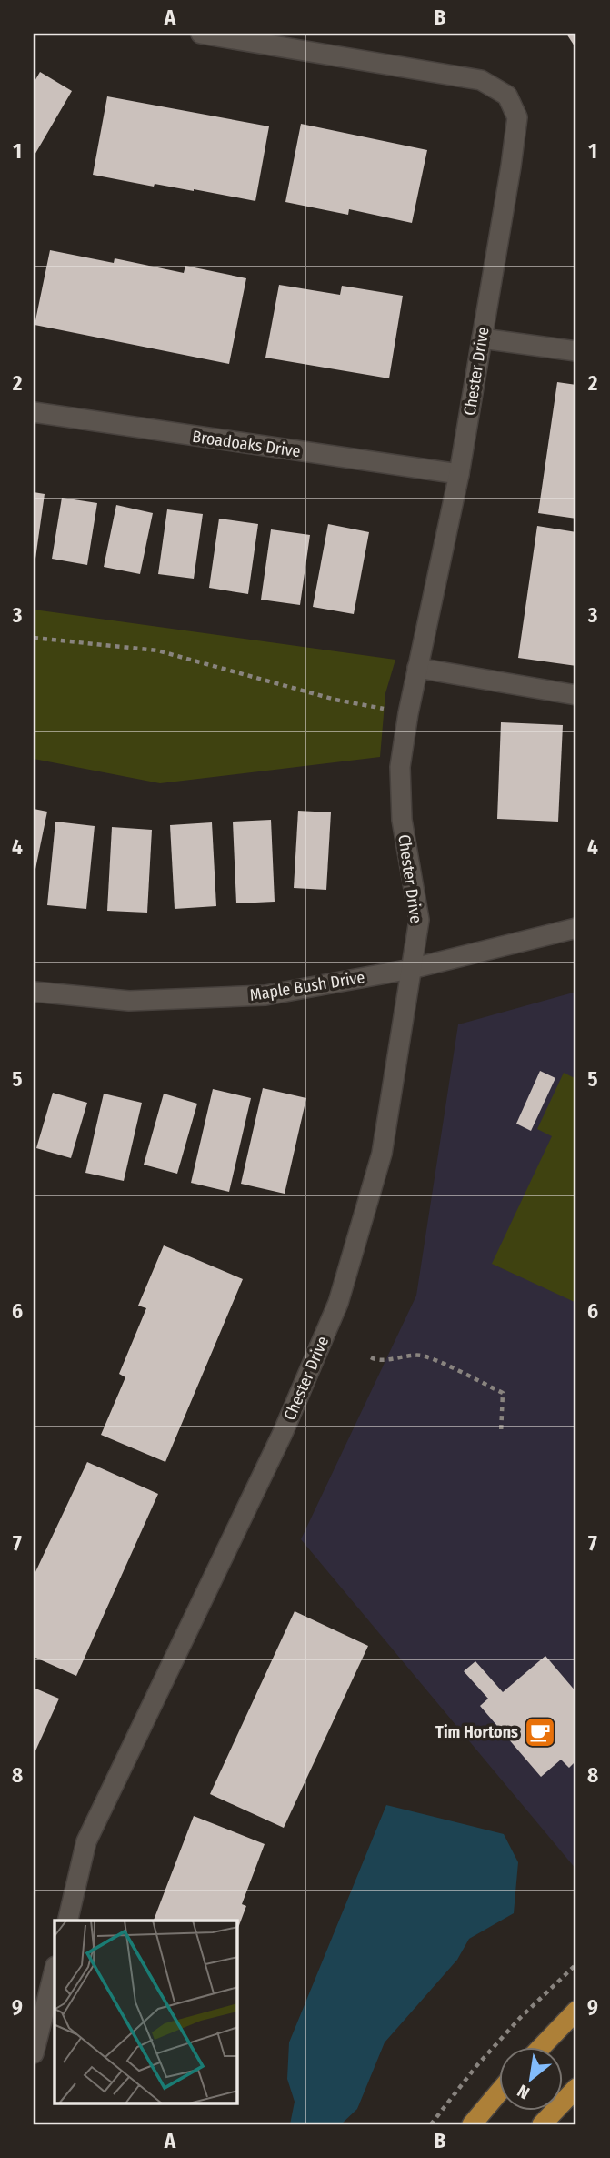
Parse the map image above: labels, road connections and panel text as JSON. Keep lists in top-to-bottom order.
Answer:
{
  "streets": {
    "street": ["Chester Drive", "Broadoaks Drive", "Maple Bush Drive"]
  },
  "crossings": [
    ["Chester Drive", "Broadoaks Drive"],
    ["Chester Drive", "Maple Bush Drive"]
  ],
  "places": {
    "cafe": ["Tim Hortons"]
  },
  "north": "bottom left",
  "grid": {
    "columns": ["A", "B"],
    "rows": [
      "1",
      "2",
      "3",
      "4",
      "5",
      "6",
      "7",
      "8",
      "9"
    ]
  }
}
